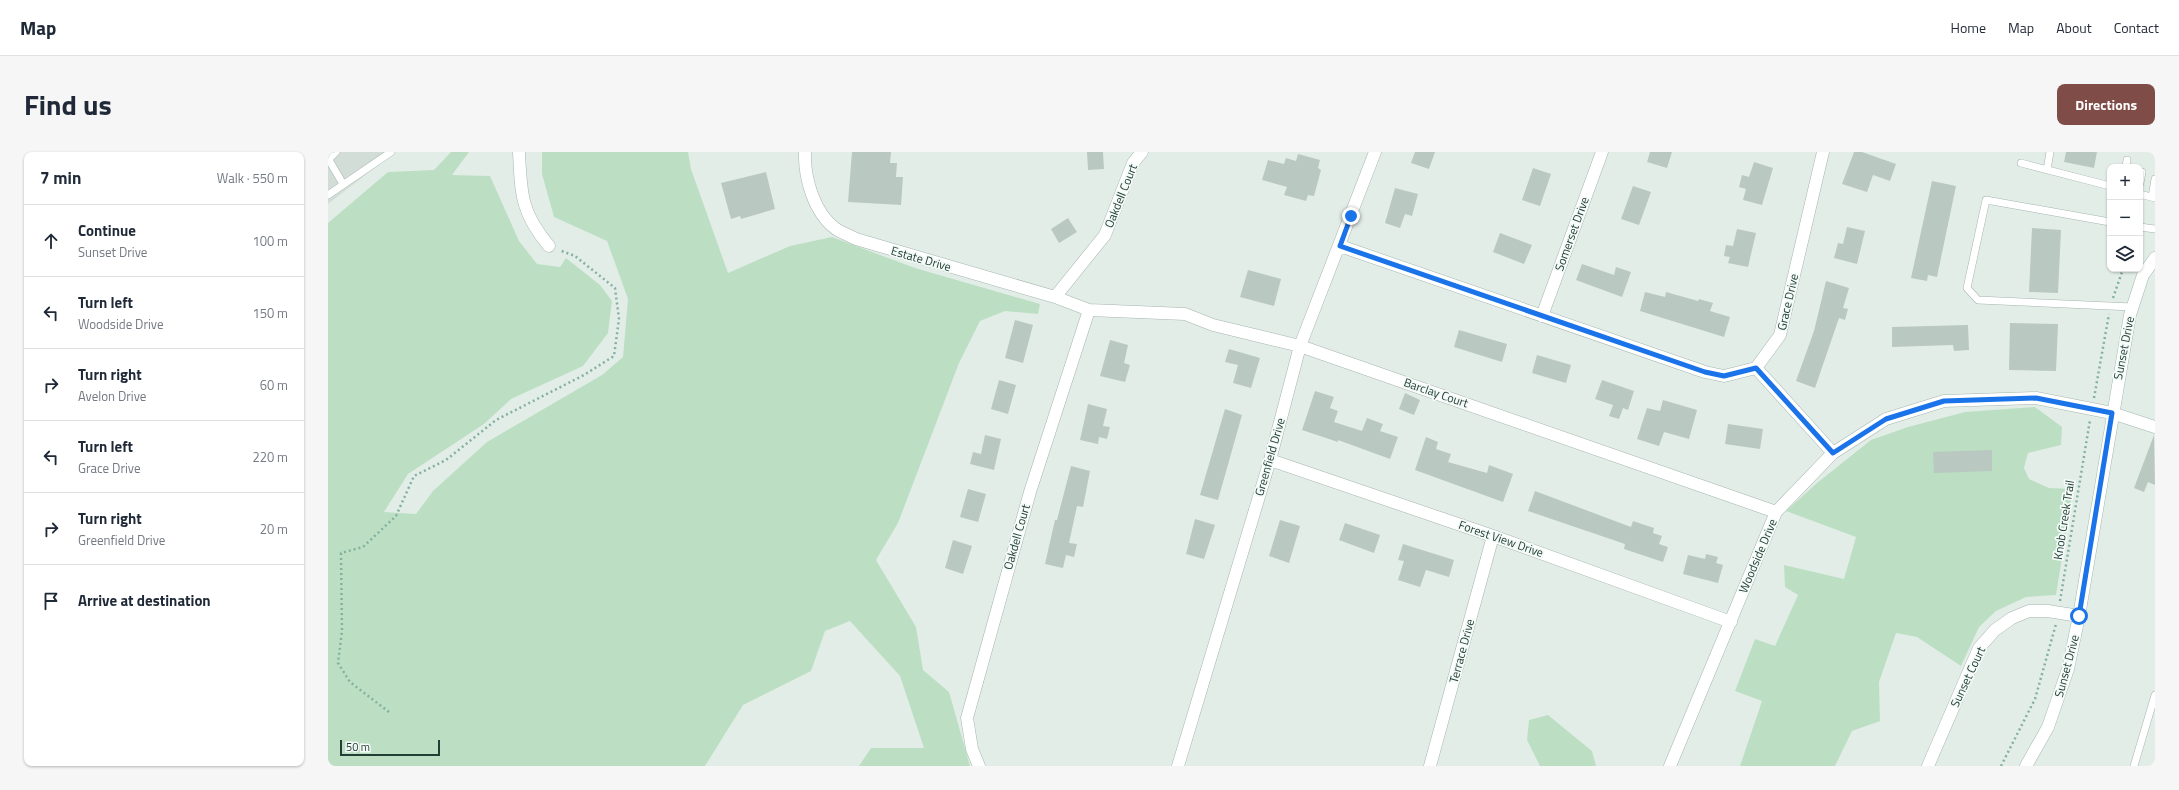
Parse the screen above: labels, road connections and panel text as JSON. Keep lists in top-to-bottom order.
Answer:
{
  "streets": {
    "street": [
      "Oakdell Court",
      "Somerset Drive",
      "Estate Drive",
      "Grace Drive",
      "Sunset Drive",
      "Barclay Court",
      "Greenfield Drive",
      "Forest View Drive",
      "Woodside Drive",
      "Terrace Drive",
      "Sunset Court"
    ],
    "path": ["Knob Creek Trail"]
  },
  "crossings": [
    ["Oakdell Court", "Estate Drive"],
    ["Oakdell Court", "Barclay Court"],
    ["Estate Drive", "Barclay Court"],
    ["Sunset Drive", "Woodside Drive"],
    ["Sunset Drive", "Sunset Court"],
    ["Barclay Court", "Greenfield Drive"],
    ["Barclay Court", "Woodside Drive"],
    ["Greenfield Drive", "Forest View Drive"],
    ["Knob Creek Trail", "Woodside Drive"],
    ["Knob Creek Trail", "Sunset Court"],
    ["Forest View Drive", "Woodside Drive"],
    ["Forest View Drive", "Terrace Drive"]
  ],
  "scale_bar": "50 m",
  "page": {
    "header": "Map",
    "nav": [
      "Home",
      "Map",
      "About",
      "Contact"
    ],
    "title": "Find us",
    "buttons": "Directions",
    "heading": ["7 min", "Walk · 550 m"],
    "map_buttons": ["+", "−"],
    "list": [
      ["Continue", "Sunset Drive", "100 m"],
      ["Turn left", "Woodside Drive", "150 m"],
      ["Turn right", "Avelon Drive", "60 m"],
      ["Turn left", "Grace Drive", "220 m"],
      ["Turn right", "Greenfield Drive", "20 m"],
      "Arrive at destination"
    ],
    "scale": "50 m"
  }
}
